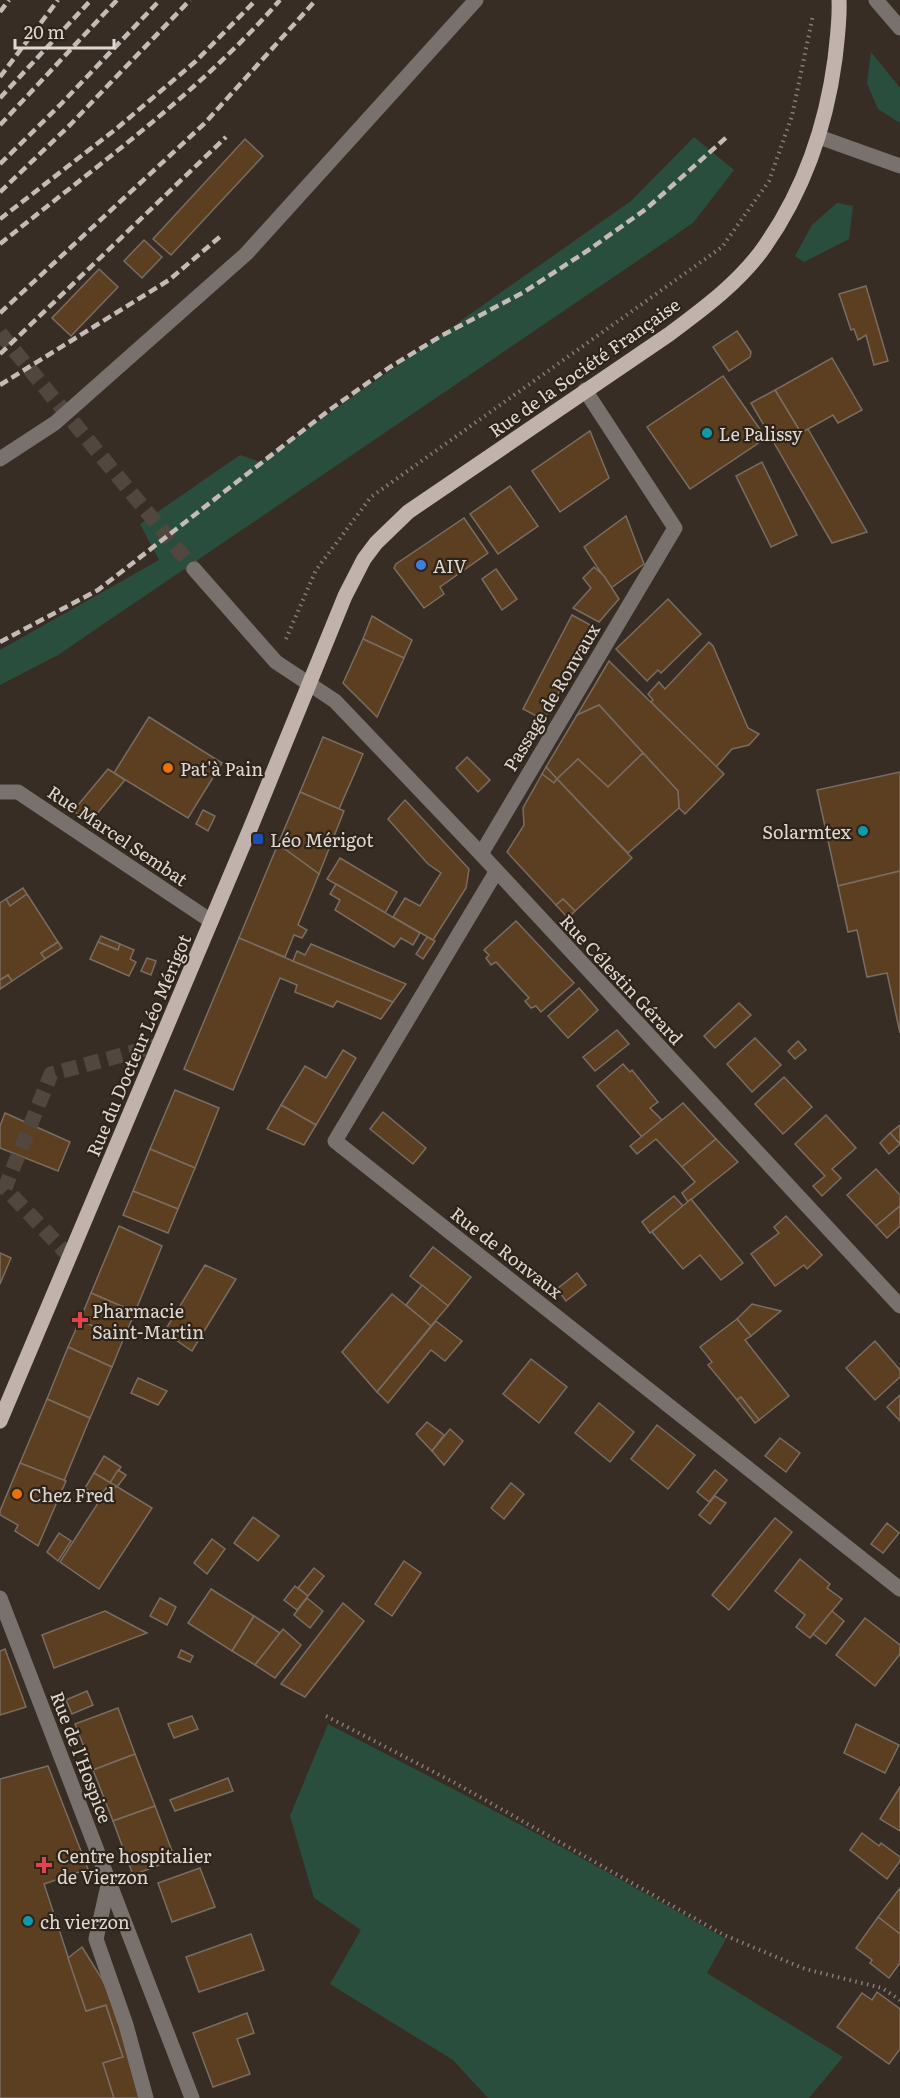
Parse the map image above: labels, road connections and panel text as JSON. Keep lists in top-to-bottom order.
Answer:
{
  "streets": {
    "main road": ["Rue de la Société Française", "Rue du Docteur Léo Mérigot"],
    "street": [
      "Passage de Ronvaux",
      "Rue Marcel Sembat",
      "Rue Célestin Gérard",
      "Rue de Ronvaux",
      "Rue de l'Hospice"
    ]
  },
  "crossings": [
    ["Rue de la Société Française", "Passage de Ronvaux"],
    ["Rue de la Société Française", "Rue Célestin Gérard"],
    ["Rue de la Société Française", "Rue du Docteur Léo Mérigot"],
    ["Passage de Ronvaux", "Rue Célestin Gérard"],
    ["Rue Marcel Sembat", "Rue du Docteur Léo Mérigot"],
    ["Rue Célestin Gérard", "Rue du Docteur Léo Mérigot"],
    ["Rue Célestin Gérard", "Rue de Ronvaux"]
  ],
  "places": {
    "other": [
      "Le Palissy",
      "AIV",
      "Pat'à Pain",
      "Solarmtex",
      "Chez Fred",
      "ch vierzon"
    ],
    "transit": ["Léo Mérigot"],
    "health": ["Pharmacie Saint-Martin", "Centre hospitalier de Vierzon"]
  },
  "scale_bar": "20 m"
}
